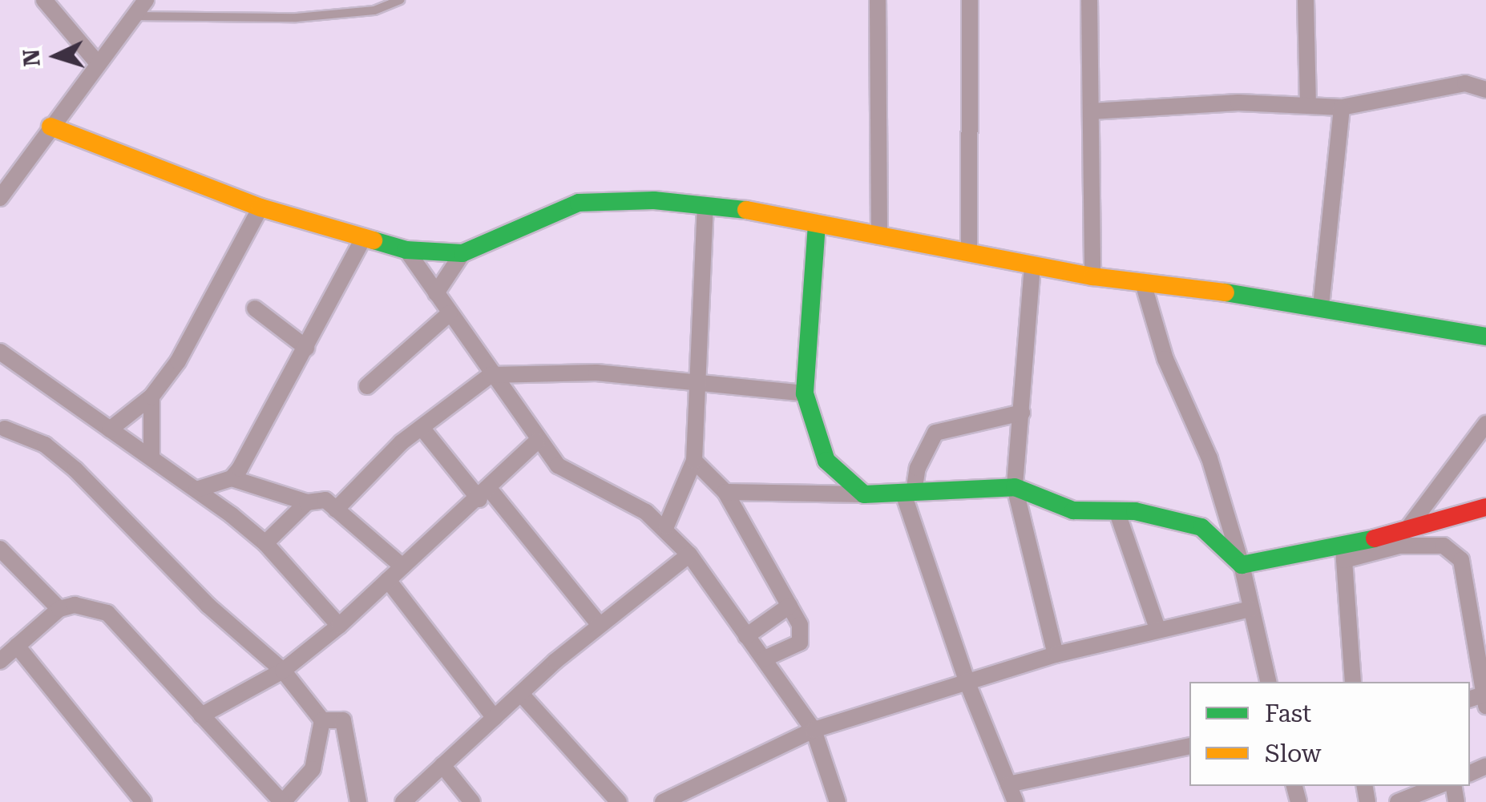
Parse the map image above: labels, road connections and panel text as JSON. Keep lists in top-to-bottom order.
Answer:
{
  "legend": ["Fast", "Slow"],
  "north": "left"
}
